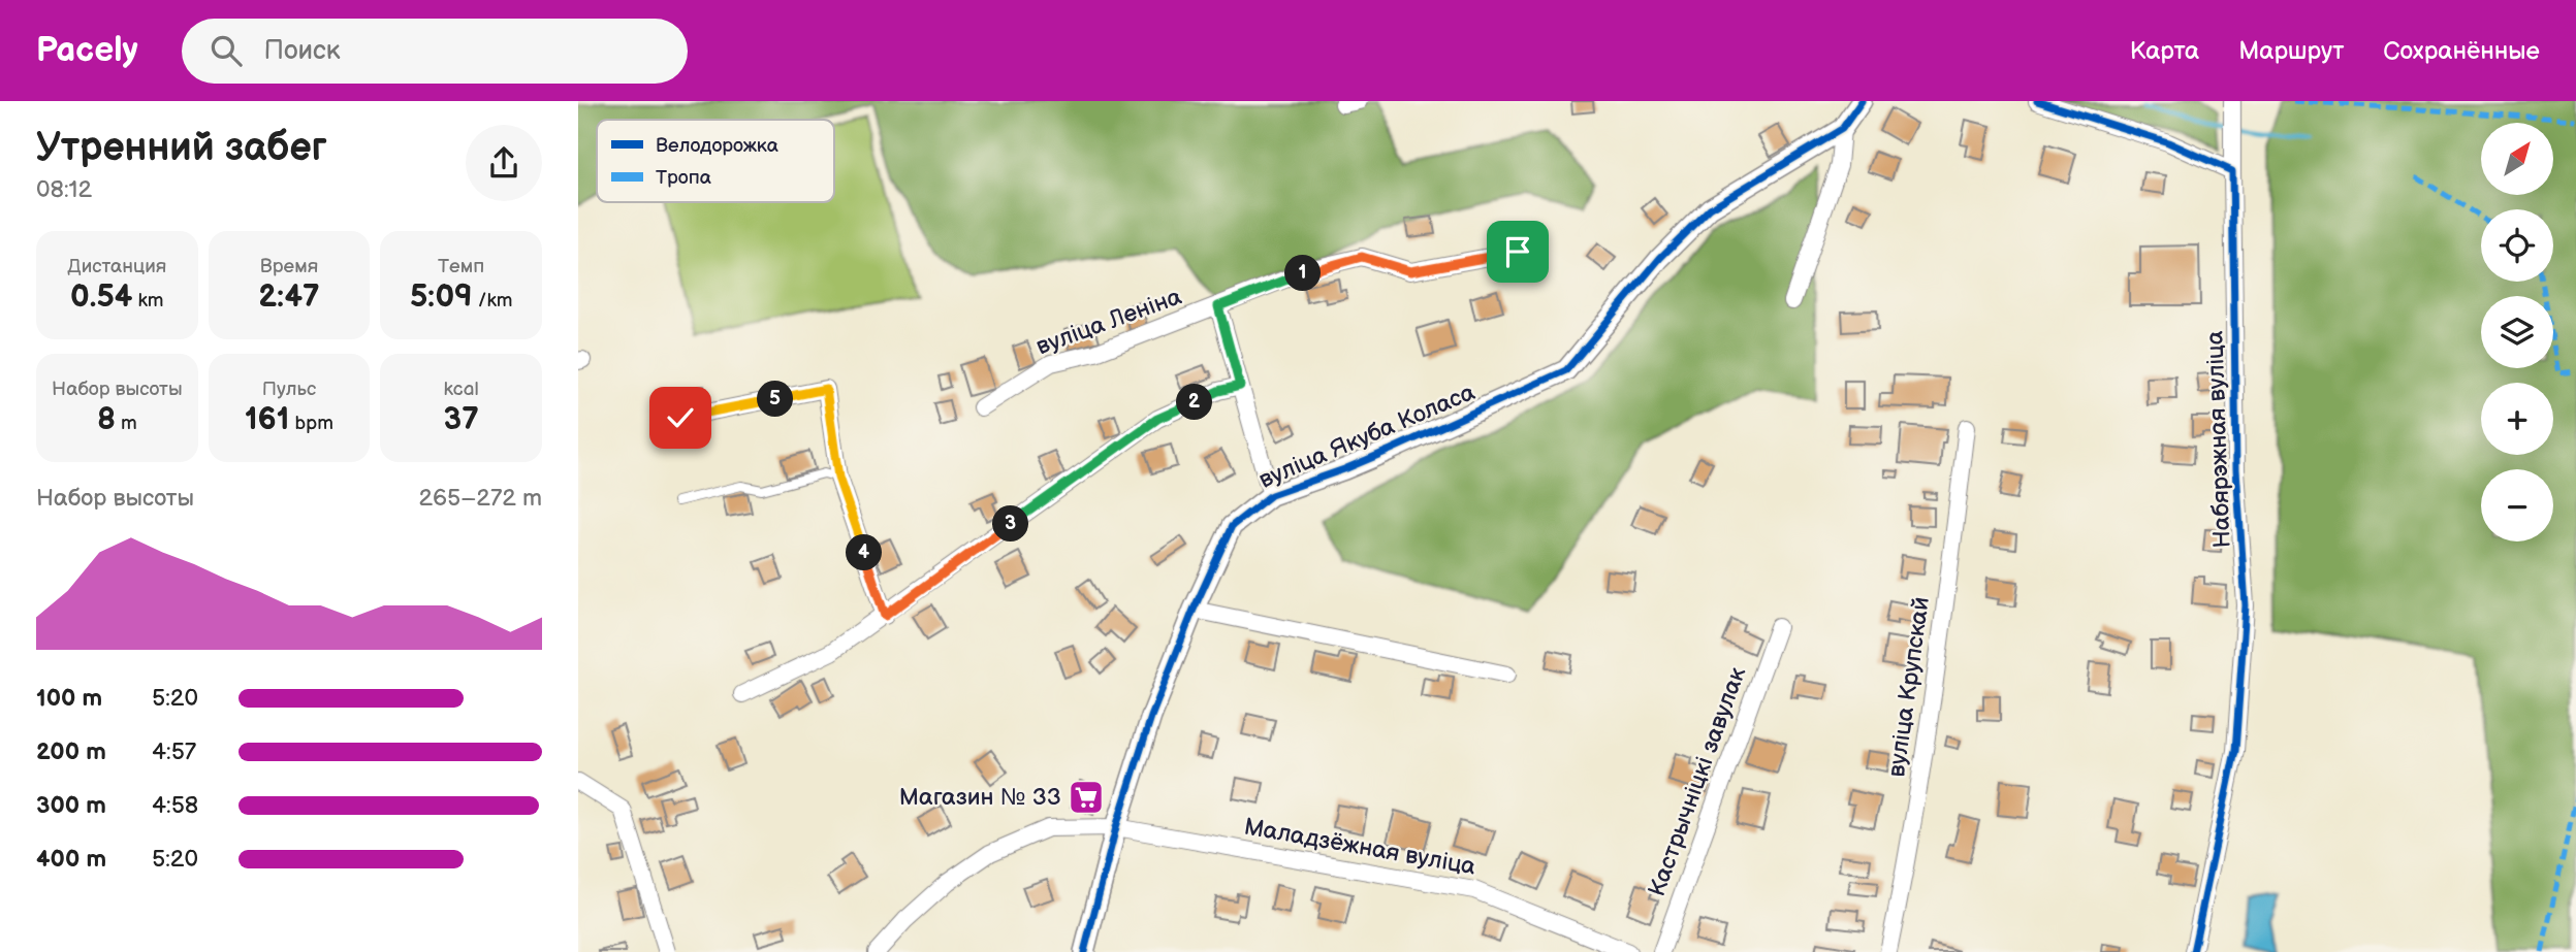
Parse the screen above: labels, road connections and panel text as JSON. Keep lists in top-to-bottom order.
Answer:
{
  "streets": {
    "street": [
      "вуліца Леніна",
      "вуліца Якуба Коласа",
      "Набярэжная вуліца",
      "вуліца Крупскай",
      "Кастрычніцкі завулак",
      "Маладзёжная вуліца"
    ]
  },
  "crossings": [
    ["вуліца Леніна", "вуліца Якуба Коласа"],
    ["вуліца Якуба Коласа", "Маладзёжная вуліца"]
  ],
  "places": {
    "supermarket": ["Магазин № 33"]
  },
  "legend": ["Велодорожка", "Тропа"],
  "north": "top right",
  "page": {
    "header": "Pacely",
    "search": "Поиск",
    "nav": ["Карта", "Маршрут", "Сохранённые"],
    "heading": ["Утренний забег", "08:12"],
    "map_buttons": ["+", "−"],
    "stats": [
      ["Дистанция", "0.54 km"],
      ["Время", "2:47"],
      ["Темп", "5:09 /km"],
      ["Набор высоты", "8 m"],
      ["Пульс", "161 bpm"],
      ["kcal", "37"]
    ],
    "pins": [
      "1",
      "5",
      "2",
      "3",
      "4"
    ],
    "chart": ["Набор высоты", "265–272 m"],
    "list": [
      {
        "name": "100 m",
        "note": "5:20"
      },
      {
        "name": "200 m",
        "note": "4:57"
      },
      {
        "name": "300 m",
        "note": "4:58"
      },
      {
        "name": "400 m",
        "note": "5:20"
      }
    ]
  }
}
